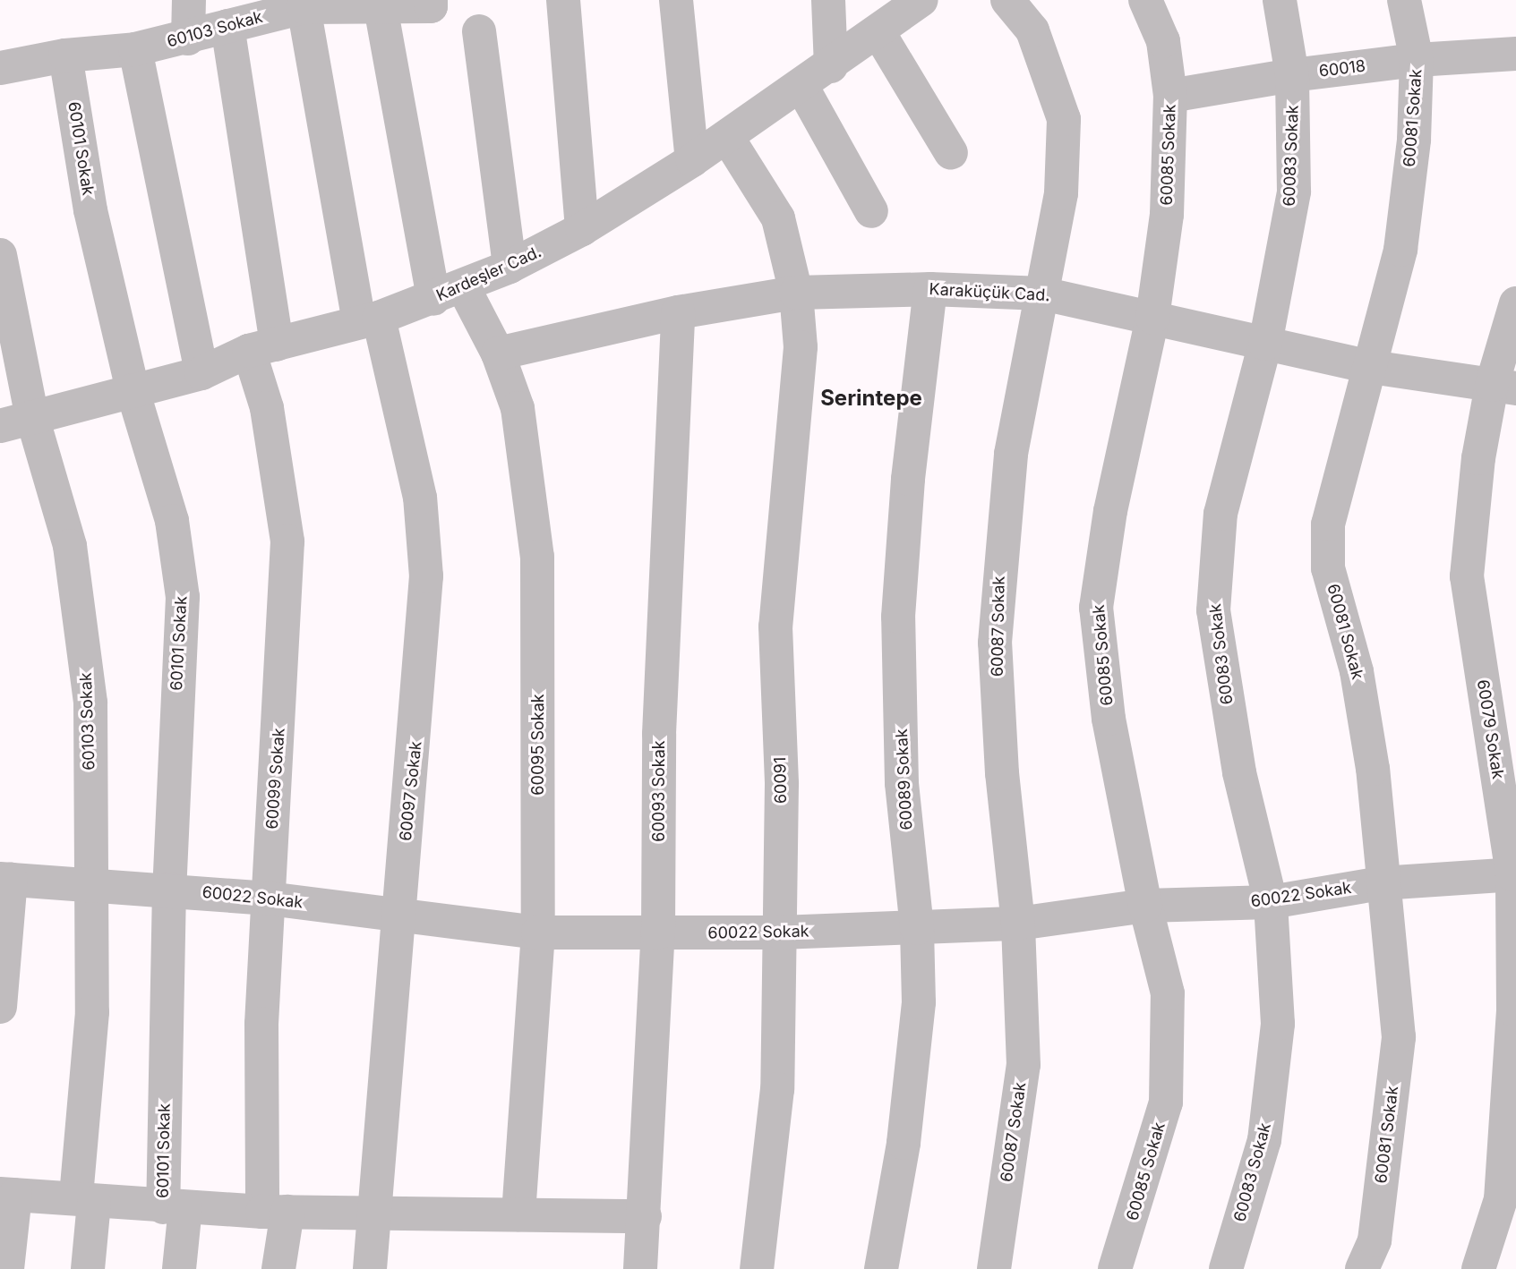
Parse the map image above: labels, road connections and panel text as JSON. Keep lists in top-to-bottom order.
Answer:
{
  "streets": {
    "street": [
      "60103 Sokak",
      "60018",
      "60081 Sokak",
      "60101 Sokak",
      "60085 Sokak",
      "60083 Sokak",
      "Kardeşler Cad.",
      "Karaküçük Cad.",
      "60087 Sokak",
      "60079 Sokak",
      "60095 Sokak",
      "60099 Sokak",
      "60089 Sokak",
      "60091",
      "60097 Sokak",
      "60093 Sokak",
      "60022 Sokak"
    ]
  },
  "crossings": [
    ["60103 Sokak", "60101 Sokak"],
    ["60103 Sokak", "Kardeşler Cad."],
    ["60103 Sokak", "60095 Sokak"],
    ["60103 Sokak", "60099 Sokak"],
    ["60103 Sokak", "60097 Sokak"],
    ["60103 Sokak", "60022 Sokak"],
    ["60018", "60081 Sokak"],
    ["60018", "60085 Sokak"],
    ["60018", "60083 Sokak"],
    ["60081 Sokak", "Karaküçük Cad."],
    ["60081 Sokak", "60022 Sokak"],
    ["60101 Sokak", "Kardeşler Cad."],
    ["60101 Sokak", "60022 Sokak"],
    ["60085 Sokak", "Karaküçük Cad."],
    ["60085 Sokak", "60022 Sokak"],
    ["60083 Sokak", "Karaküçük Cad."],
    ["60083 Sokak", "60022 Sokak"],
    ["Kardeşler Cad.", "60095 Sokak"],
    ["Kardeşler Cad.", "60099 Sokak"],
    ["Kardeşler Cad.", "60091"],
    ["Kardeşler Cad.", "60097 Sokak"],
    ["Karaküçük Cad.", "60087 Sokak"],
    ["Karaküçük Cad.", "60079 Sokak"],
    ["Karaküçük Cad.", "60095 Sokak"],
    ["Karaküçük Cad.", "60089 Sokak"],
    ["Karaküçük Cad.", "60091"],
    ["Karaküçük Cad.", "60093 Sokak"],
    ["60087 Sokak", "60022 Sokak"],
    ["60079 Sokak", "60022 Sokak"],
    ["60095 Sokak", "60022 Sokak"],
    ["60099 Sokak", "60022 Sokak"],
    ["60089 Sokak", "60022 Sokak"],
    ["60091", "60022 Sokak"],
    ["60097 Sokak", "60022 Sokak"],
    ["60093 Sokak", "60022 Sokak"]
  ],
  "districts": ["Serintepe"]
}
